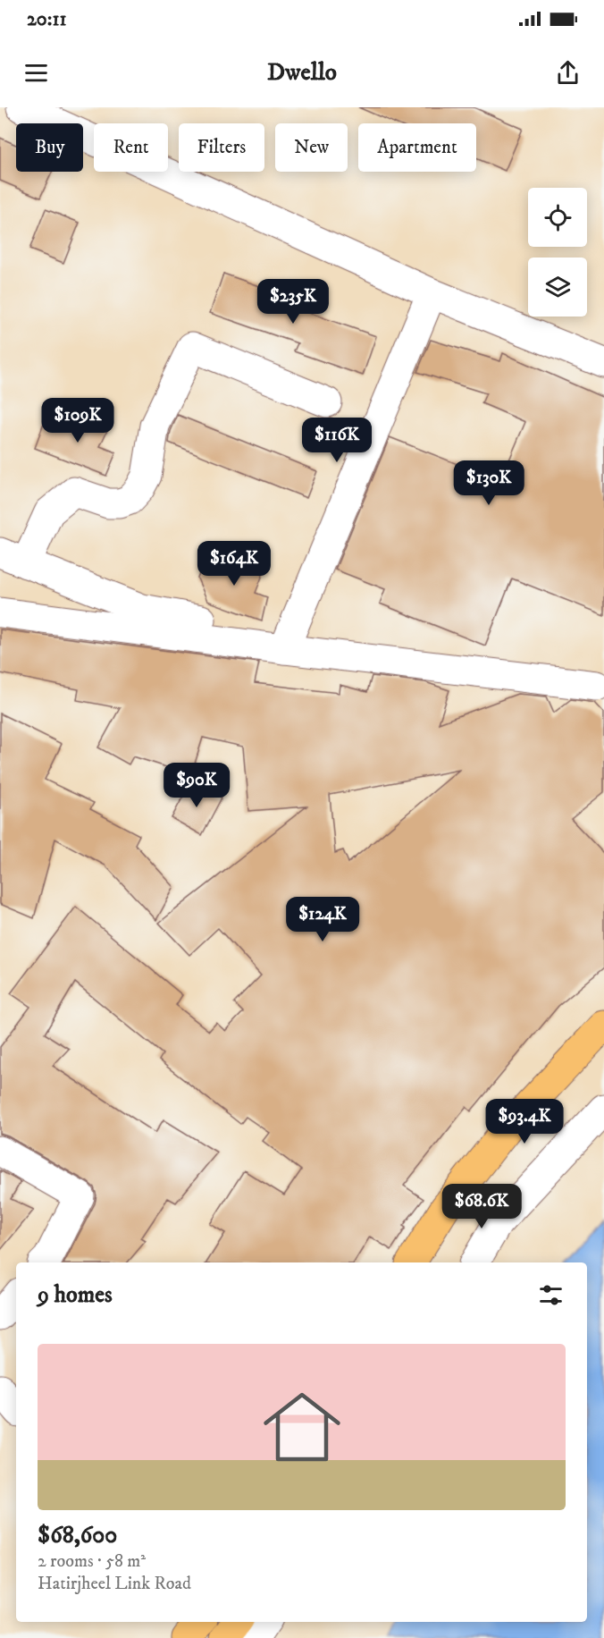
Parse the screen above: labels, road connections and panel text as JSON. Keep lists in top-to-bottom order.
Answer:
{
  "page": {
    "status": "20:11",
    "header": "Dwello",
    "chip": [
      "Buy",
      "Rent",
      "Filters",
      "New",
      "Apartment"
    ],
    "price": [
      "$235K",
      "$109K",
      "$116K",
      "$130K",
      "$164K",
      "$90K",
      "$124K",
      "$93.4K",
      "$68.6K"
    ],
    "heading": "9 homes",
    "list": [
      {
        "name": "$68,600",
        "note": "2 rooms · 58 m² · Hatirjheel Link Road"
      }
    ]
  }
}
